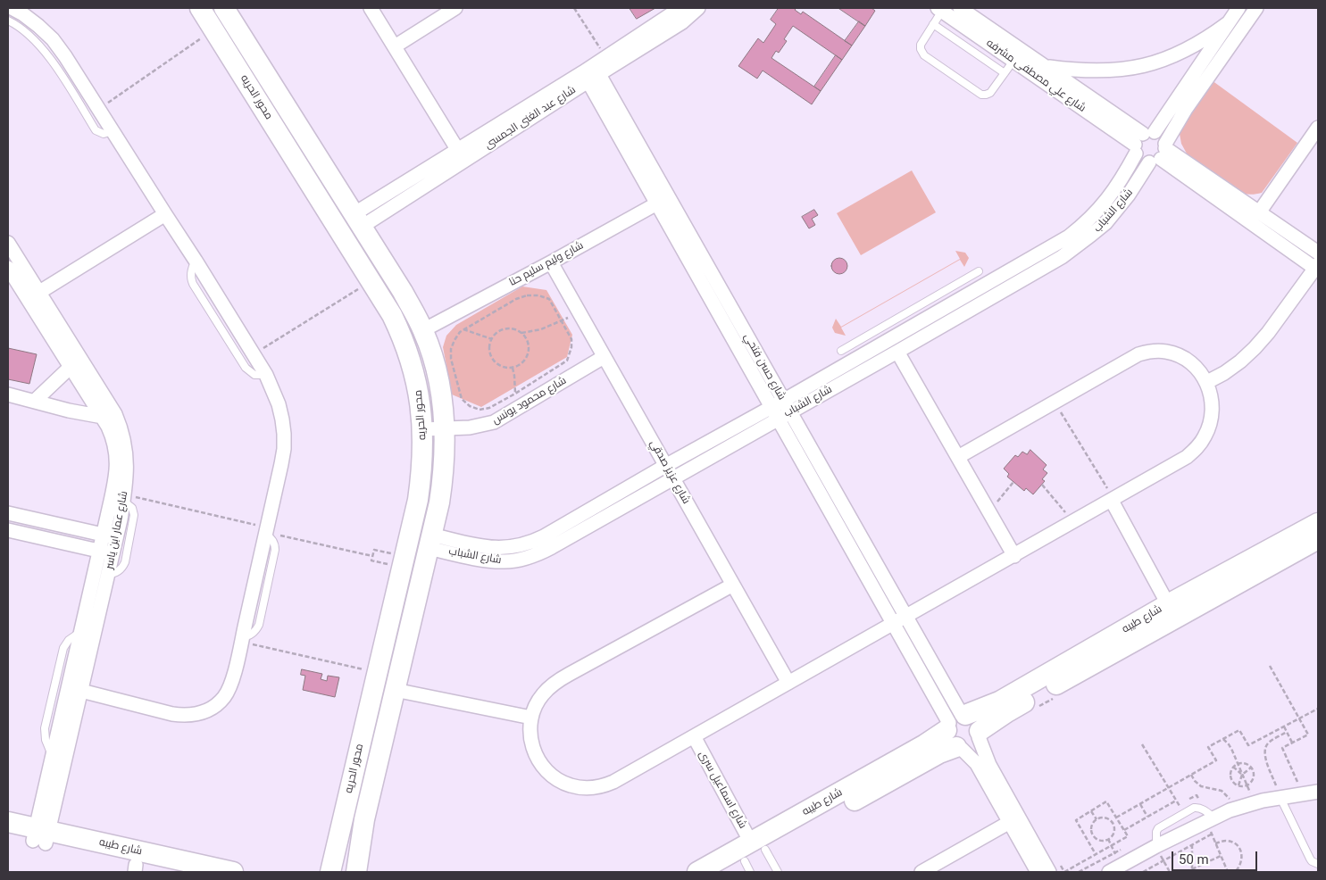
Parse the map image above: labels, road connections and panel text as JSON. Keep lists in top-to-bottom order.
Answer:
{
  "streets": {
    "main road": ["محور الحريه", "شارع طيبه"],
    "street": [
      "شارع علي مصطفى مشرفه",
      "شارع عبد الغنى الجمسى",
      "شارع الشباب",
      "شارع وليم سليم حنا",
      "شارع حسن فتحي",
      "شارع محمود يونس",
      "شارع عزيز صدقي",
      "شارع عمار ابن ياسر",
      "شارع اسماعيل سرى"
    ]
  },
  "crossings": [
    ["شارع علي مصطفى مشرفه", "شارع الشباب"],
    ["محور الحريه", "شارع عبد الغنى الجمسى"],
    ["محور الحريه", "شارع الشباب"],
    ["محور الحريه", "شارع وليم سليم حنا"],
    ["محور الحريه", "شارع محمود يونس"],
    ["شارع عبد الغنى الجمسى", "شارع حسن فتحي"],
    ["شارع الشباب", "شارع حسن فتحي"],
    ["شارع الشباب", "شارع عزيز صدقي"],
    ["شارع وليم سليم حنا", "شارع حسن فتحي"],
    ["شارع وليم سليم حنا", "شارع عزيز صدقي"],
    ["شارع حسن فتحي", "شارع طيبه"],
    ["شارع محمود يونس", "شارع عزيز صدقي"],
    ["شارع عمار ابن ياسر", "شارع طيبه"],
    ["شارع طيبه", "شارع اسماعيل سرى"]
  ],
  "scale_bar": "50 m"
}
